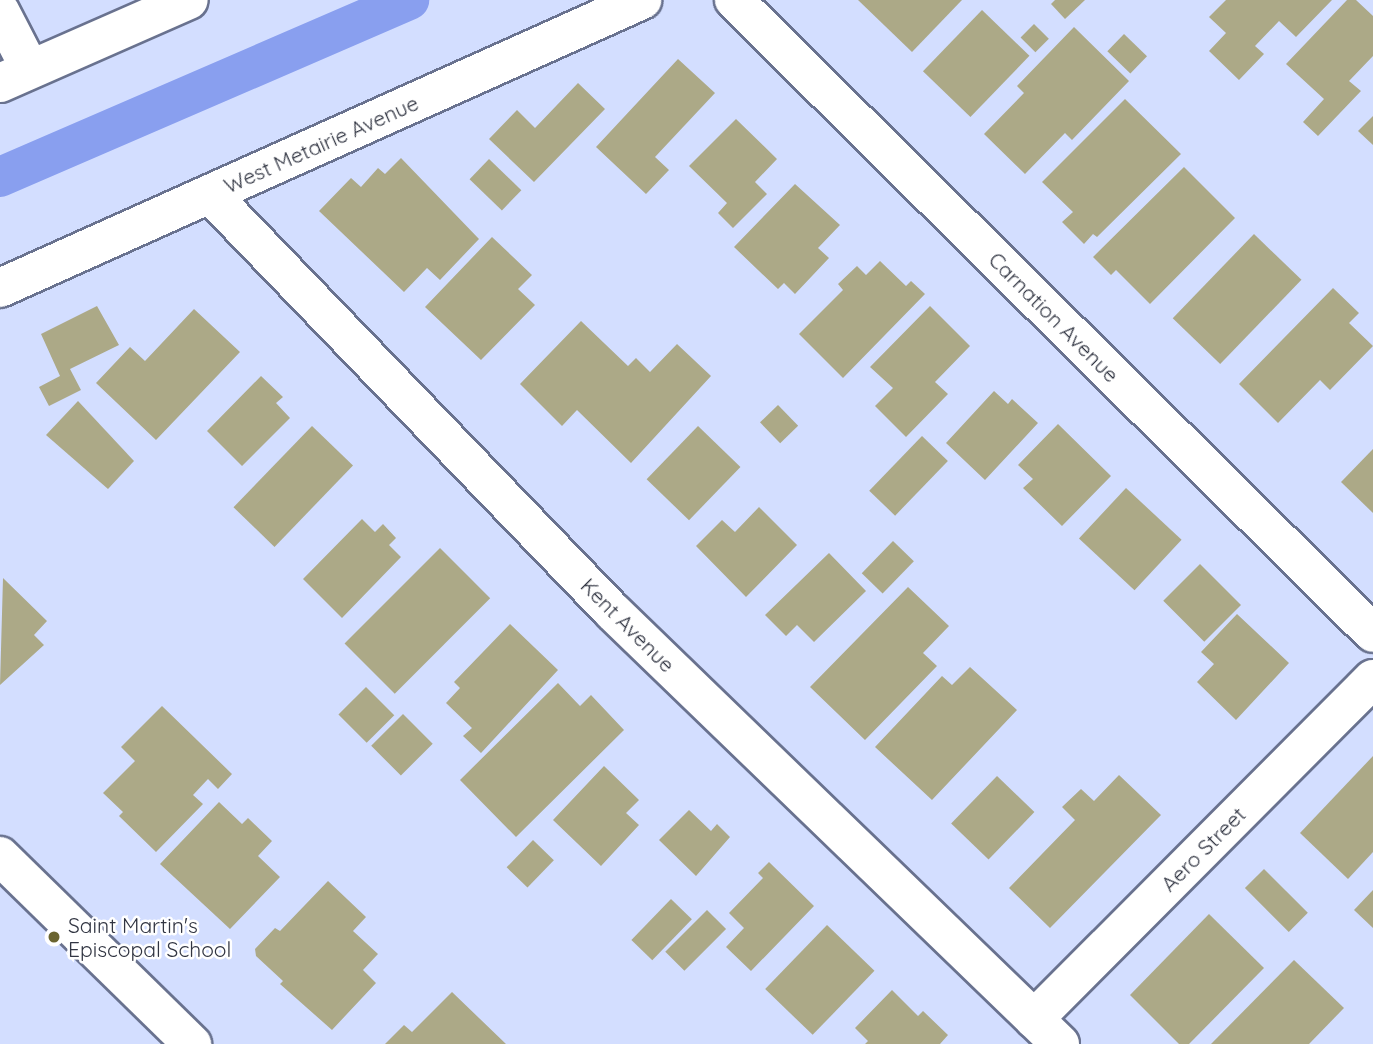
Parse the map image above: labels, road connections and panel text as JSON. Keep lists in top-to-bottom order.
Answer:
{
  "streets": {
    "street": [
      "West Metairie Avenue",
      "Carnation Avenue",
      "Kent Avenue",
      "Aero Street"
    ]
  },
  "crossings": [
    ["West Metairie Avenue", "Kent Avenue"],
    ["Kent Avenue", "Aero Street"]
  ],
  "places": ["Saint Martin's Episcopal School"]
}
